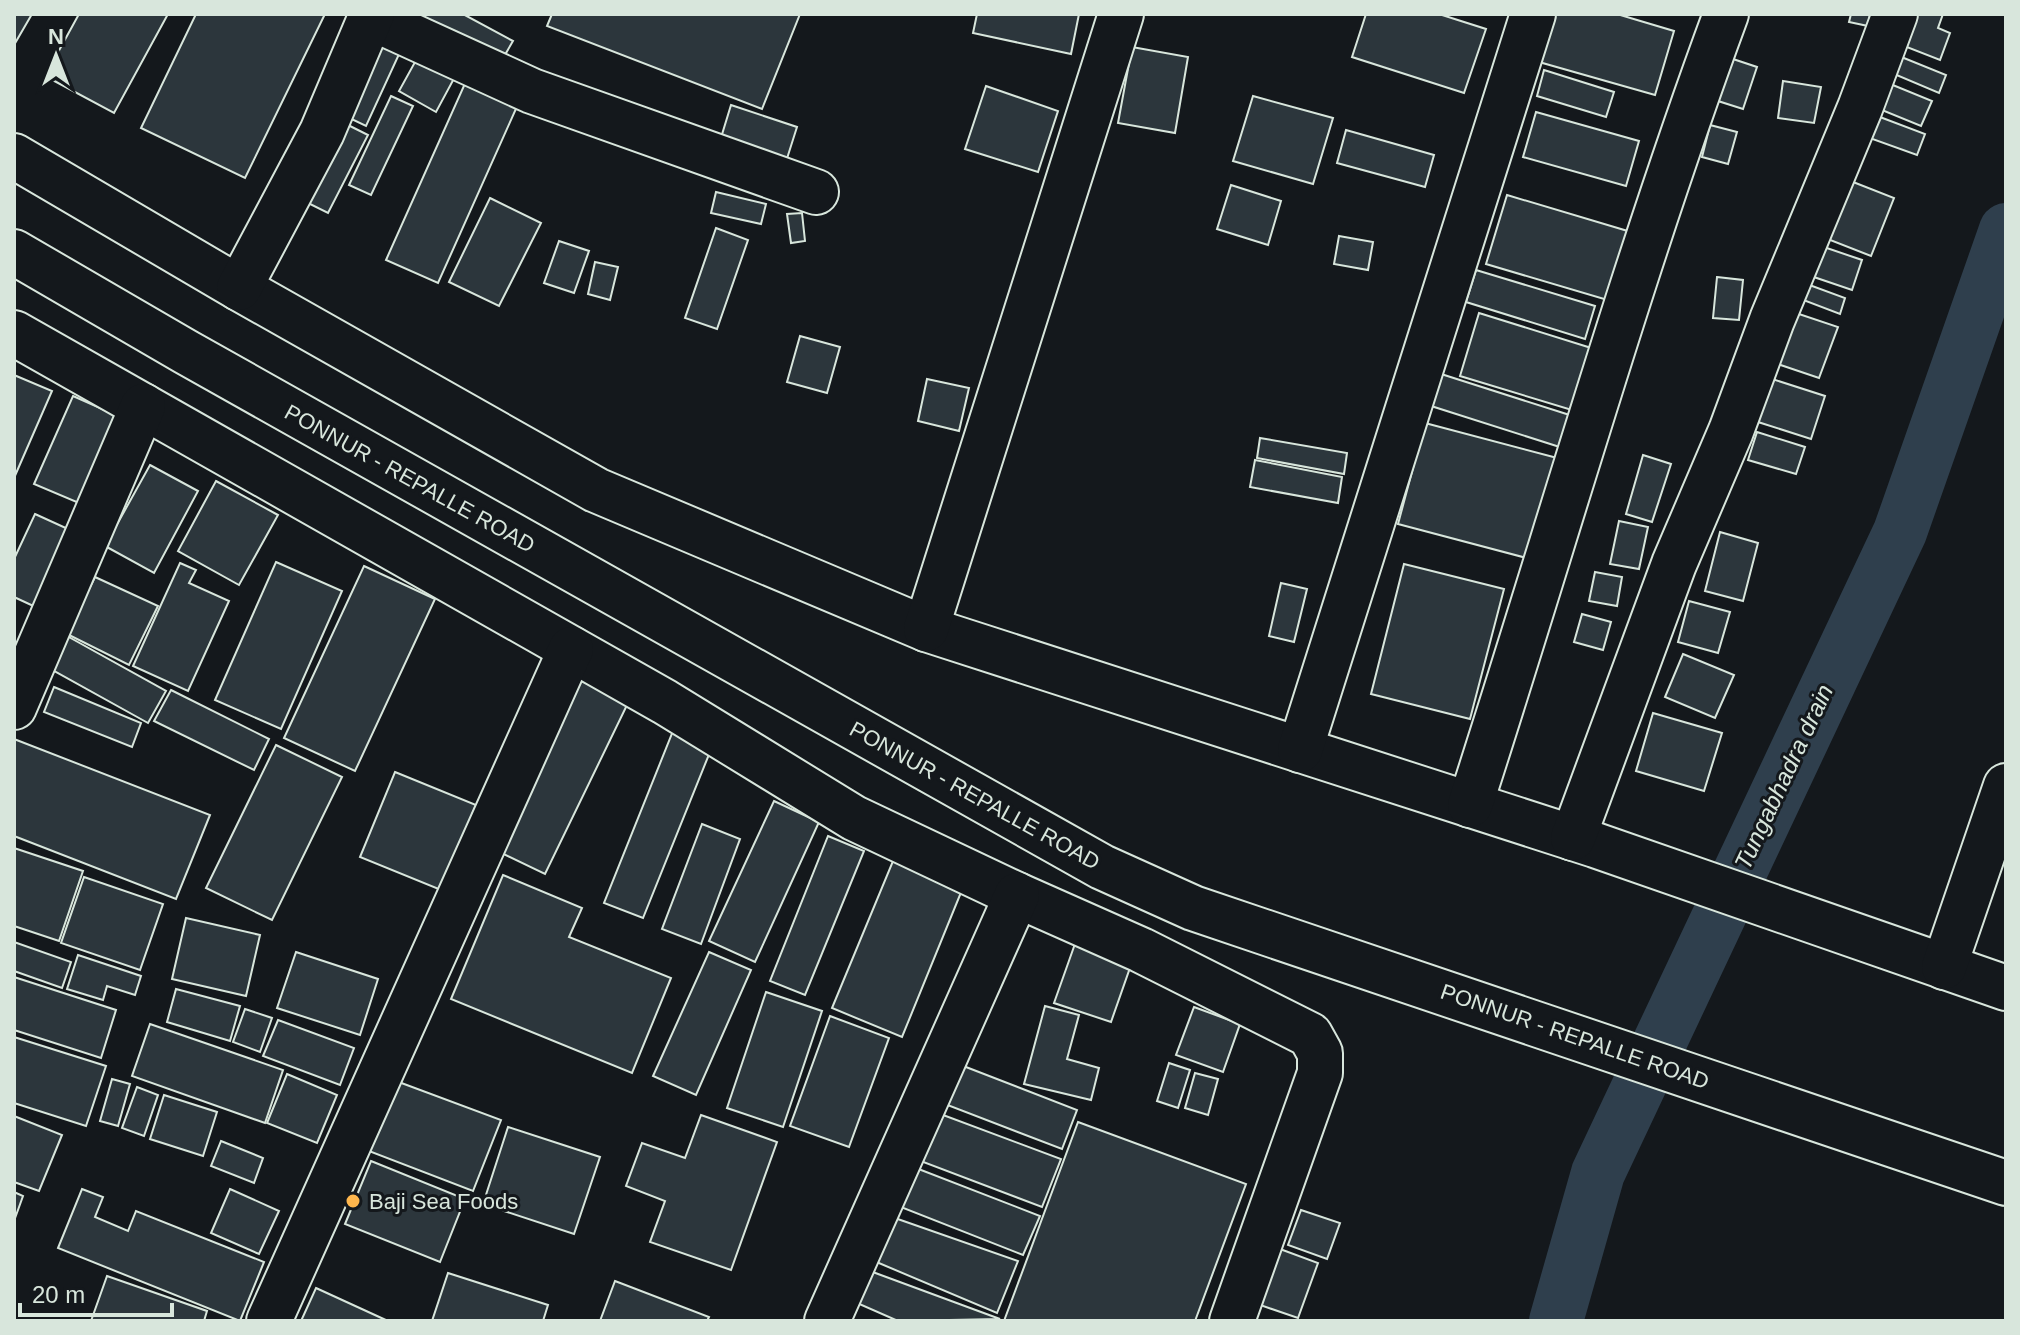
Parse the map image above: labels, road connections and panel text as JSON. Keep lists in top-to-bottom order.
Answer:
{
  "streets": {
    "street": ["PONNUR - REPALLE ROAD"]
  },
  "water": ["Tungabhadra drain"],
  "places": ["Baji Sea Foods"],
  "scale_bar": "20 m",
  "north": "top"
}
